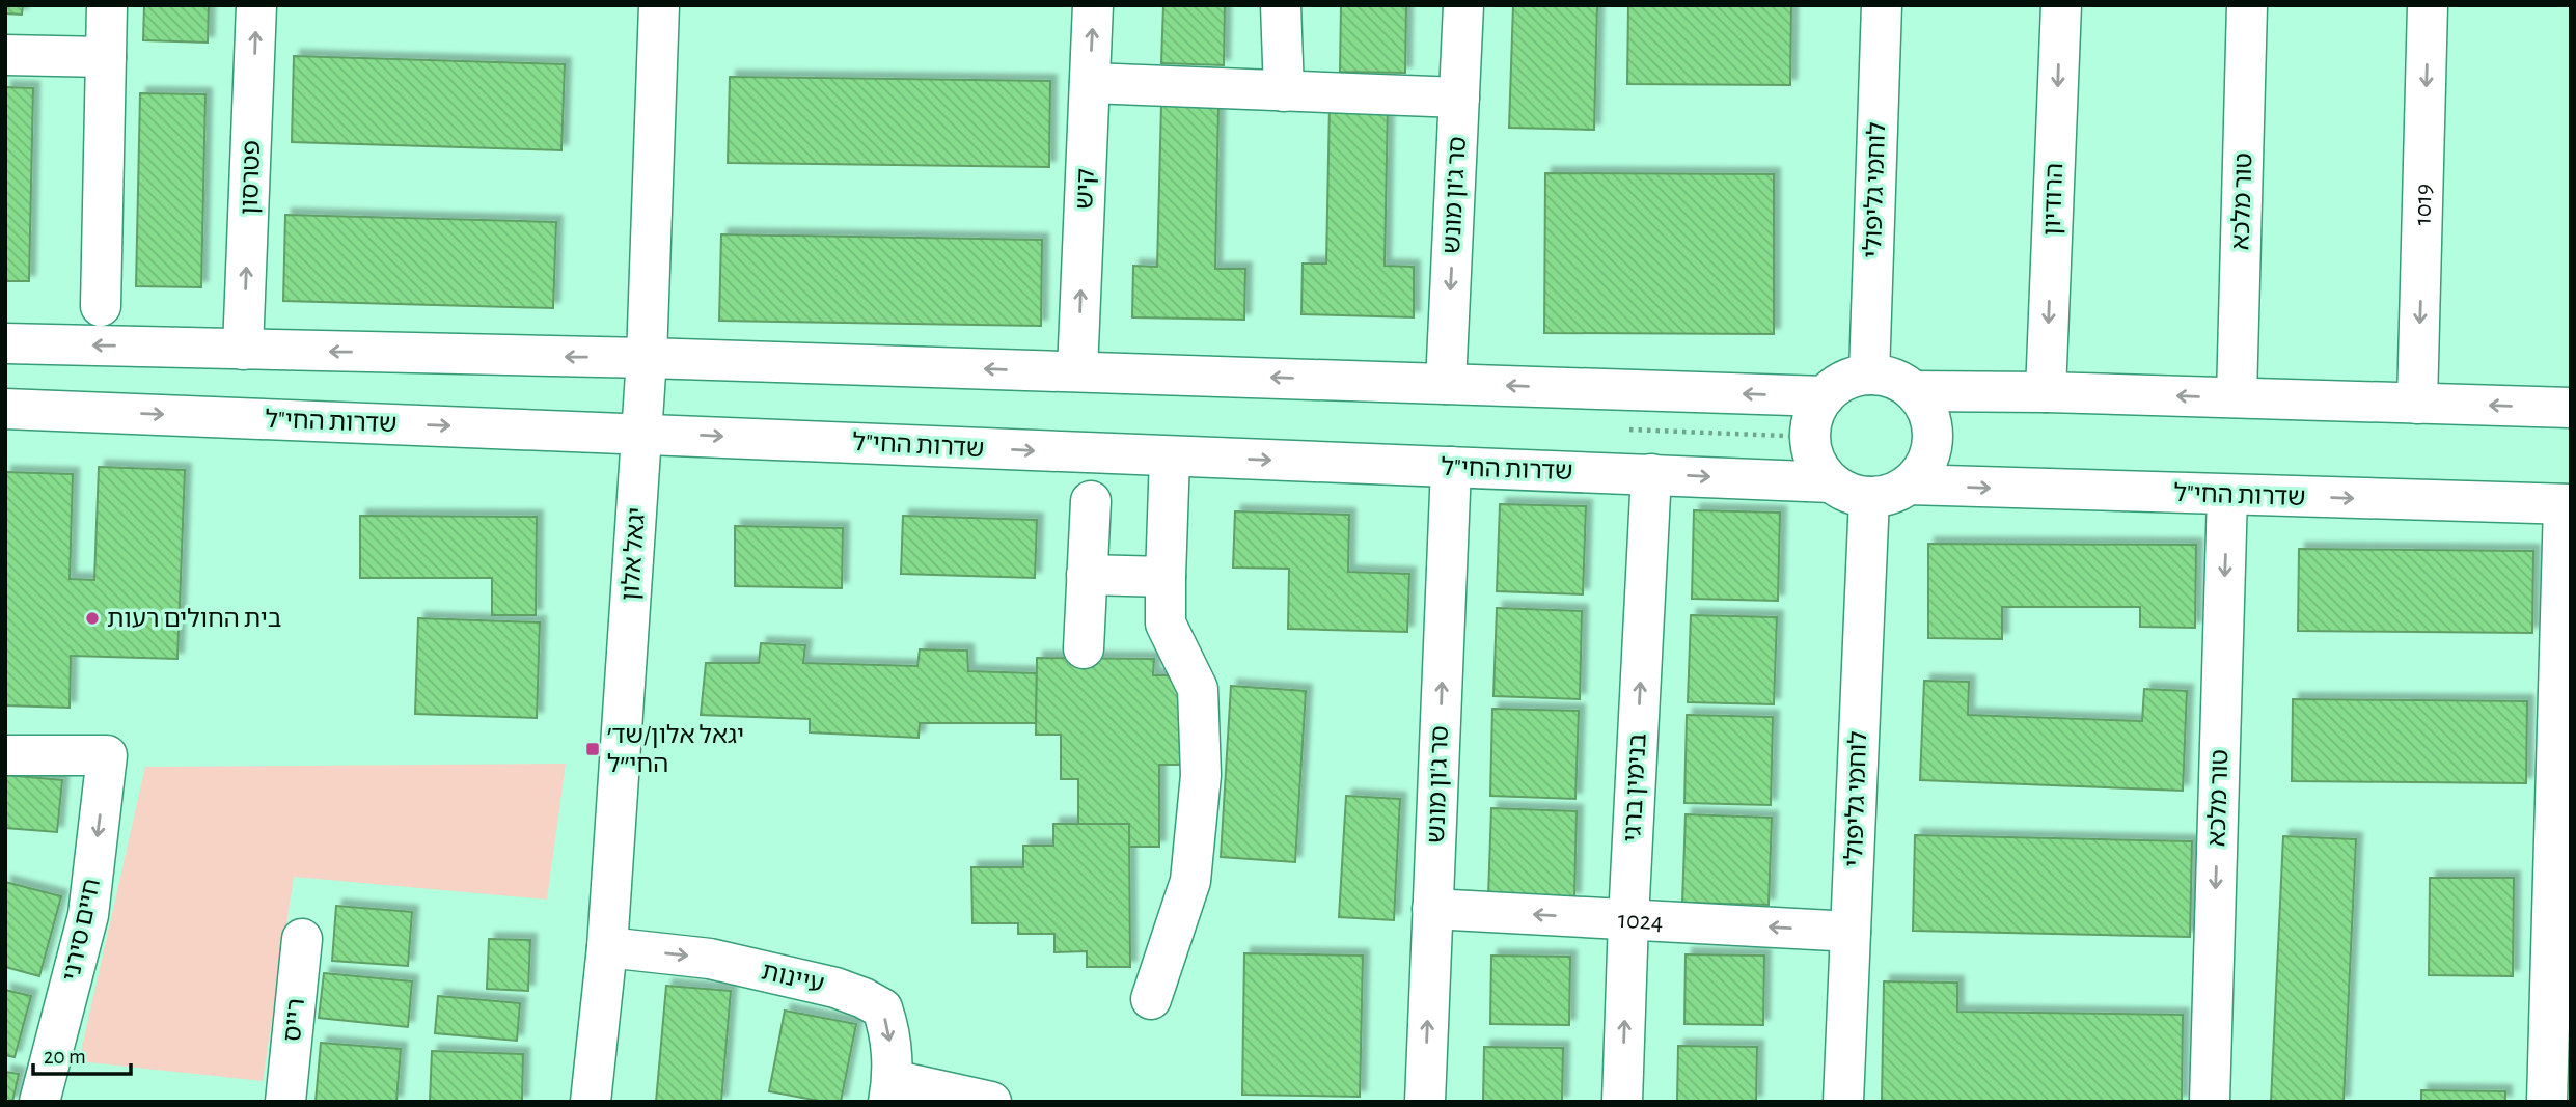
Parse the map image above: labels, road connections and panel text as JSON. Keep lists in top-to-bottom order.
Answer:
{
  "streets": {
    "street": [
      "פטרסון",
      "קיש",
      "לוחמי גליפולי",
      "סר ג'ון מונש",
      "הרודיון",
      "טור מלכא",
      "1019",
      "שדרות החי\"ל",
      "יגאל אלון",
      "בנימין ברגי",
      "1024",
      "חיים סירני",
      "עיינות",
      "רייס"
    ]
  },
  "crossings": [
    ["לוחמי גליפולי", "שדרות החי\"ל"],
    ["לוחמי גליפולי", "1024"],
    ["סר ג'ון מונש", "שדרות החי\"ל"],
    ["סר ג'ון מונש", "1024"],
    ["טור מלכא", "שדרות החי\"ל"],
    ["שדרות החי\"ל", "יגאל אלון"],
    ["שדרות החי\"ל", "בנימין ברגי"],
    ["יגאל אלון", "עיינות"],
    ["בנימין ברגי", "1024"]
  ],
  "one_way": [
    "קיש",
    "הרודיון",
    "1019",
    "בנימין ברגי",
    "1024",
    "עיינות"
  ],
  "places": {
    "other": ["בית החולים רעות"],
    "transit": ["יגאל אלון/שד׳ החי״ל"]
  },
  "scale_bar": "20 m"
}
